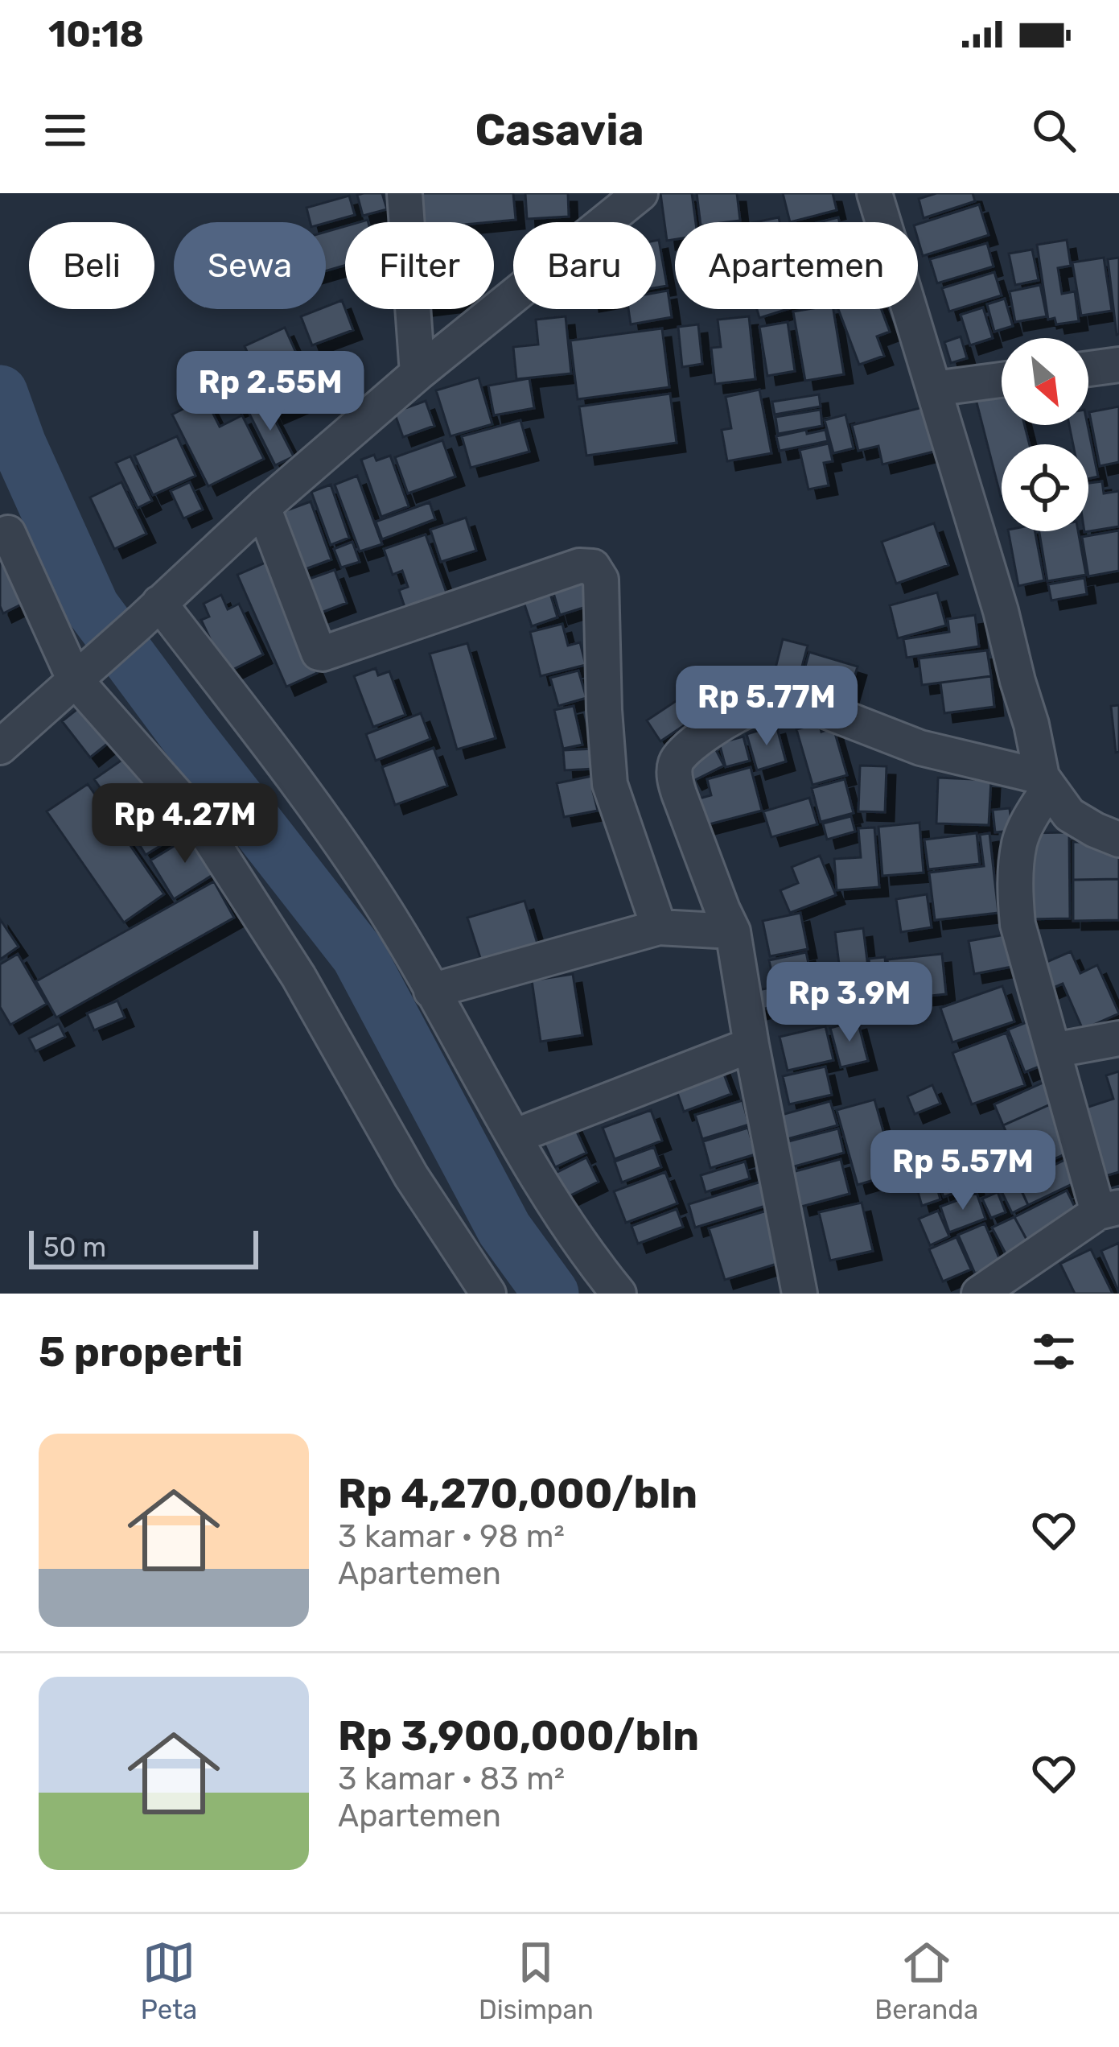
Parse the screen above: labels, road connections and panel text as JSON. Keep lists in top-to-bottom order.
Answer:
{
  "scale_bar": "50 m",
  "north": "bottom right",
  "page": {
    "status": "10:18",
    "header": "Casavia",
    "chip": [
      "Beli",
      "Sewa",
      "Filter",
      "Baru",
      "Apartemen"
    ],
    "price": [
      "Rp 2.55M",
      "Rp 5.77M",
      "Rp 4.27M",
      "Rp 3.9M",
      "Rp 5.57M"
    ],
    "scale": "50 m",
    "heading": "5 properti",
    "list": [
      {
        "name": "Rp 4,270,000/bln",
        "note": "3 kamar · 98 m² · Apartemen"
      },
      {
        "name": "Rp 3,900,000/bln",
        "note": "3 kamar · 83 m² · Apartemen"
      }
    ],
    "tabs": ["Peta", "Disimpan", "Beranda"]
  }
}
